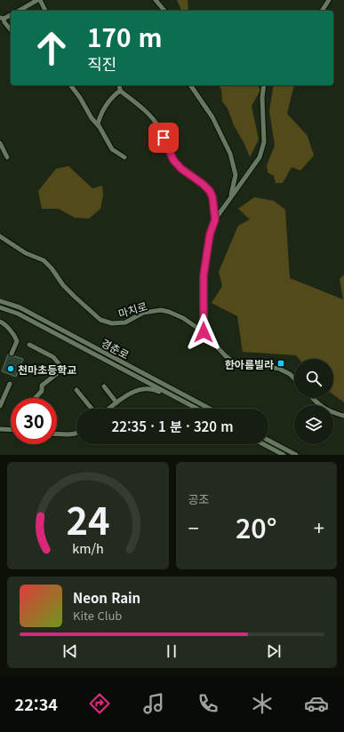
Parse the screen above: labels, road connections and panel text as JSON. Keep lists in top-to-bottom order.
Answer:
{
  "streets": {
    "street": ["마치로", "경춘로"]
  },
  "places": {
    "transit": ["한아름빌라"],
    "other": ["천마초등학교"]
  },
  "page": {
    "turn": ["170 m", "직진"],
    "limit": "30",
    "trip": "22:35 · 1 분 · 320 m",
    "tile": "공조",
    "heat": ["−", "20°", "+"],
    "song": ["Neon Rain", "Kite Club"],
    "tabs": "22:34",
    "gauge": ["24", "km/h"]
  }
}
